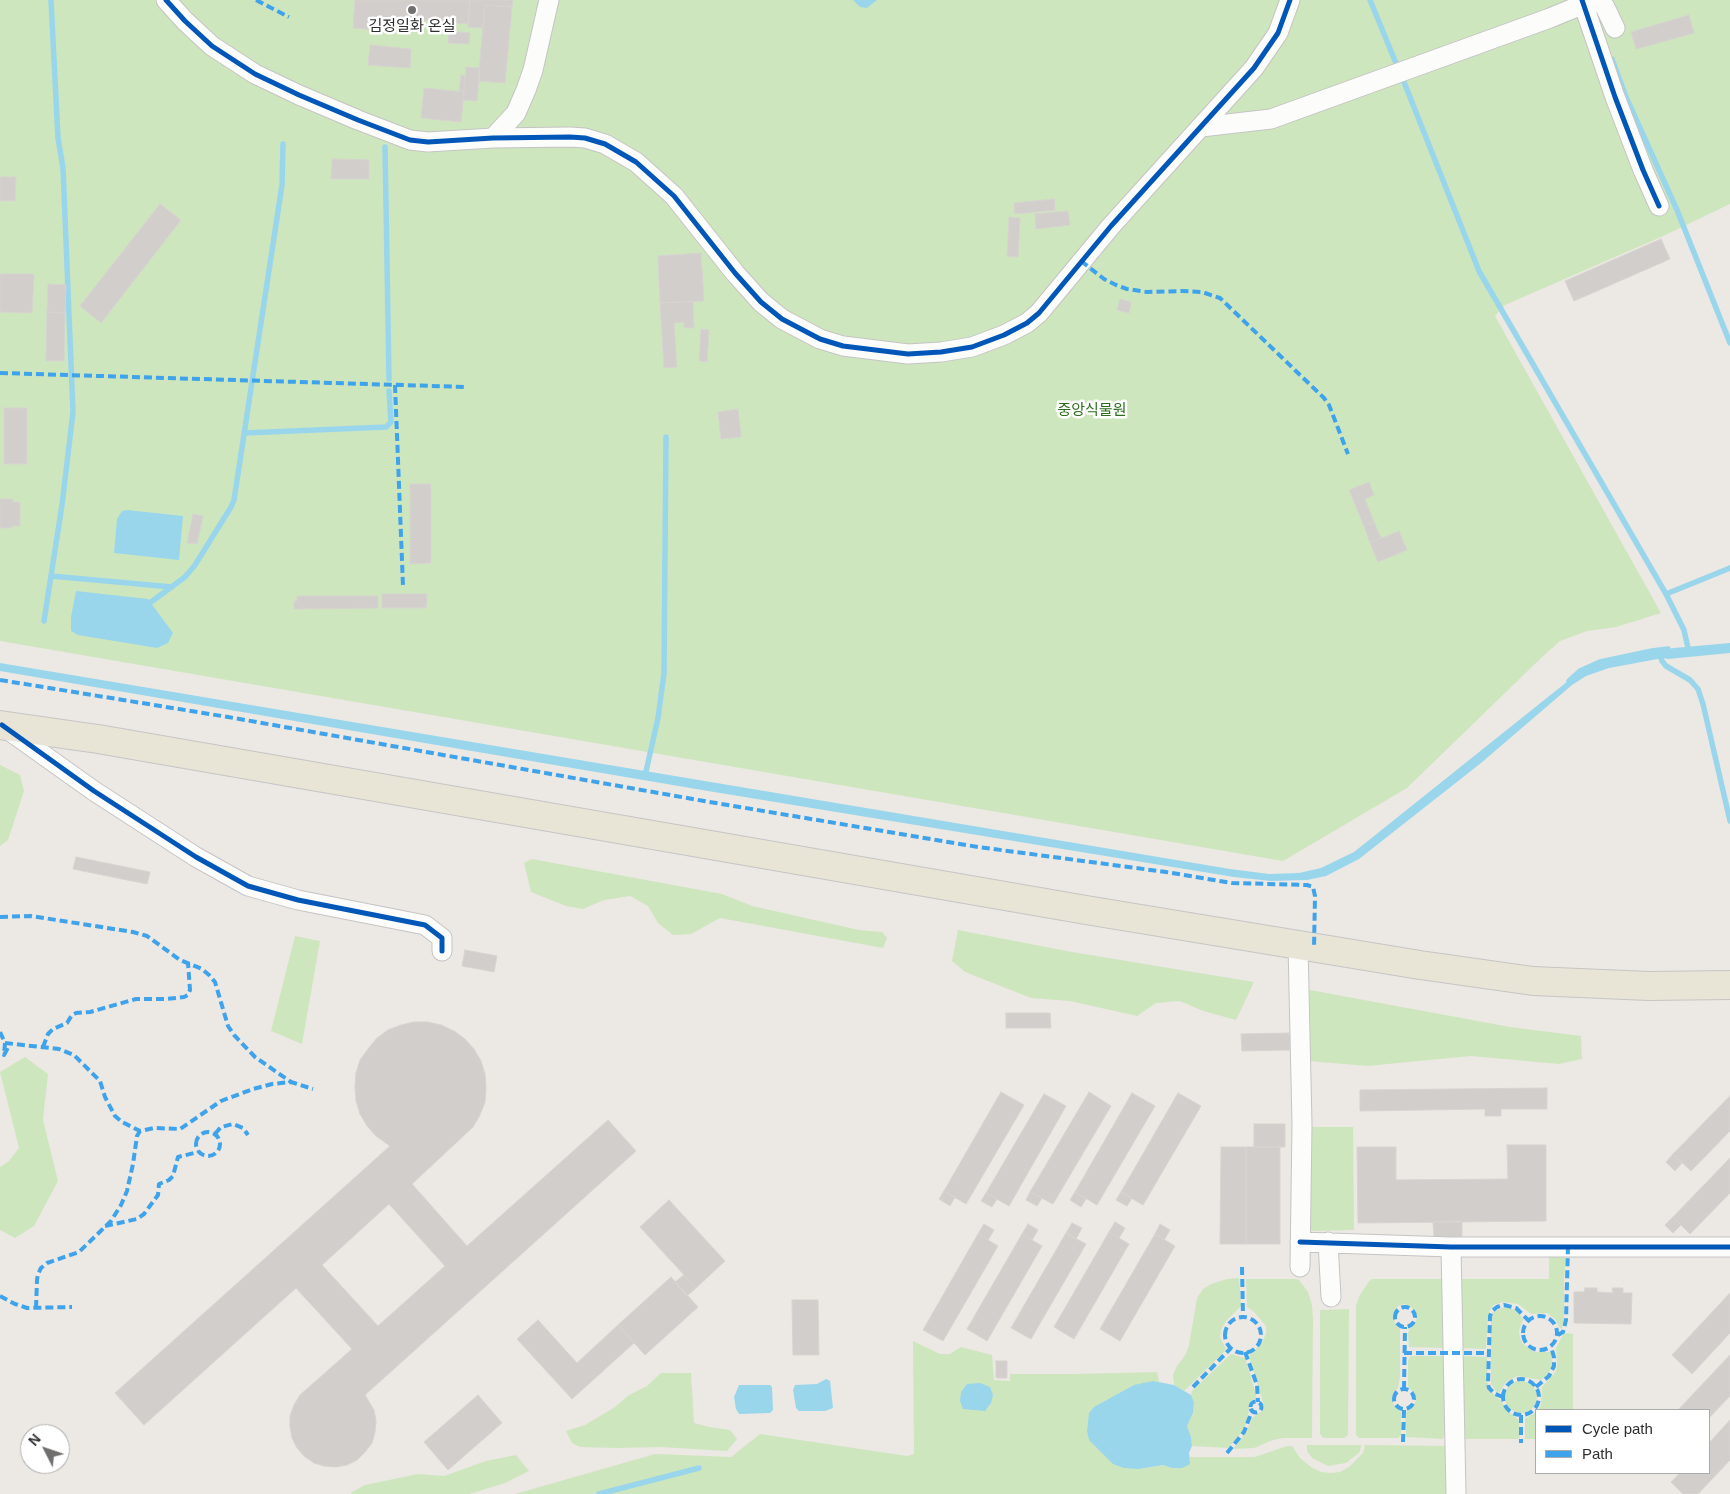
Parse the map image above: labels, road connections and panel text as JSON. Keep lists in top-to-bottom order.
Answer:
{
  "parks": ["중앙식물원"],
  "places": ["김정일화 온실"],
  "legend": ["Cycle path", "Path"],
  "north": "top left"
}
